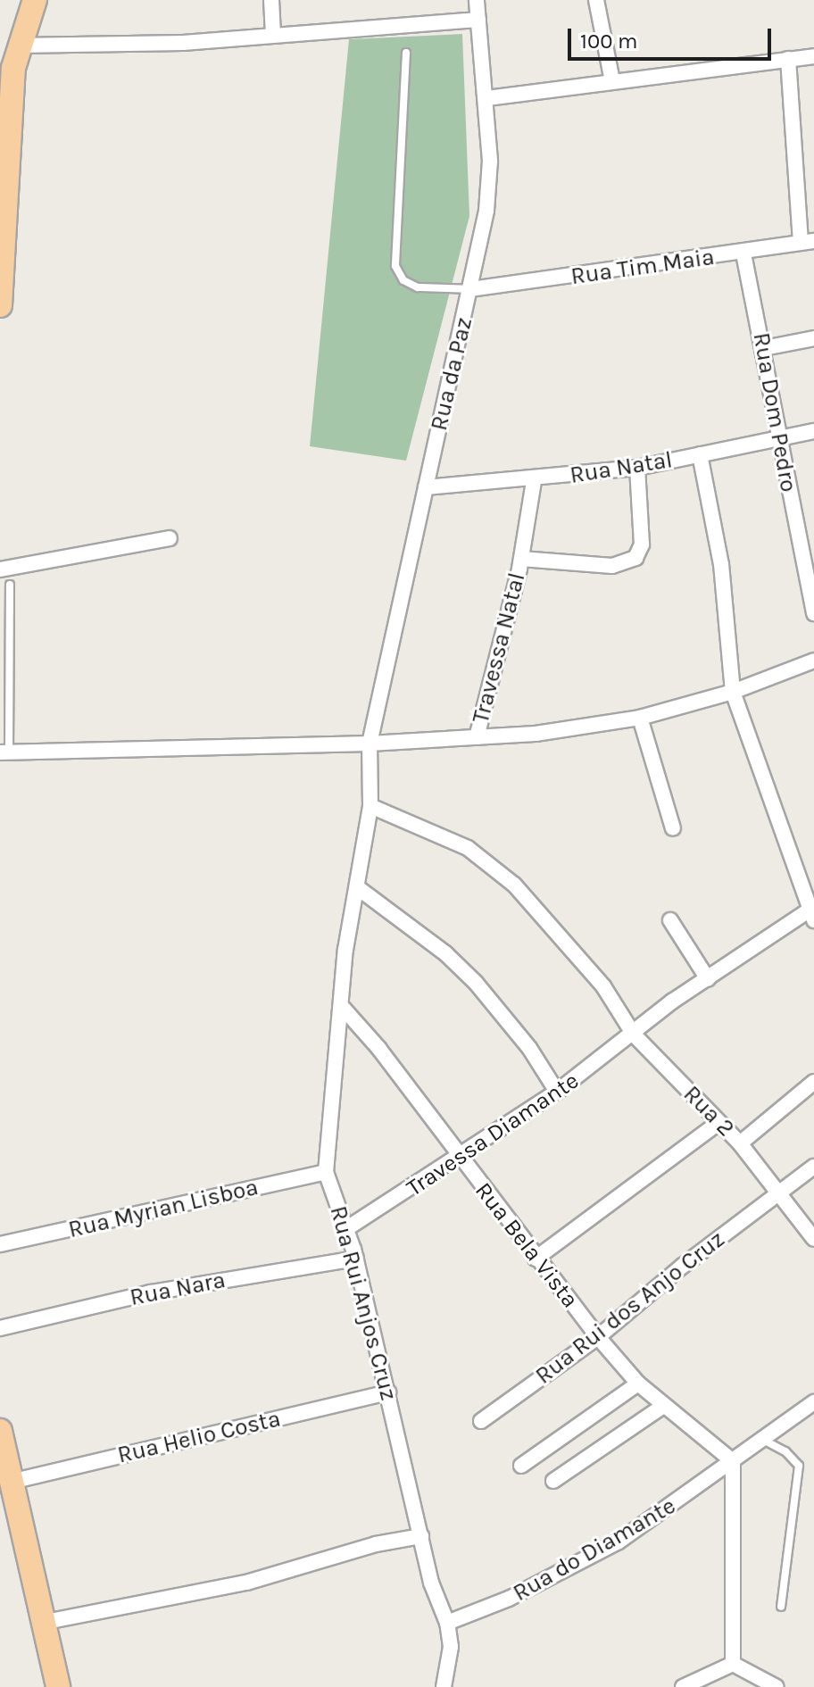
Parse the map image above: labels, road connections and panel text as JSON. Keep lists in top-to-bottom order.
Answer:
{
  "streets": {
    "street": [
      "Rua Tim Maia",
      "Rua da Paz",
      "Rua Dom Pedro",
      "Rua Natal",
      "Travessa Natal",
      "Rua 2",
      "Travessa Diamante",
      "Rua Myrian Lisboa",
      "Rua Bela Vista",
      "Rua Nara",
      "Rua Rui Anjos Cruz",
      "Rua Rui dos Anjo Cruz",
      "Rua Helio Costa",
      "Rua do Diamante"
    ]
  },
  "crossings": [
    ["Rua Tim Maia", "Rua da Paz"],
    ["Rua Tim Maia", "Rua Dom Pedro"],
    ["Rua da Paz", "Rua Natal"],
    ["Rua da Paz", "Rua Rui Anjos Cruz"],
    ["Rua Dom Pedro", "Rua Natal"],
    ["Rua Natal", "Travessa Natal"],
    ["Rua 2", "Travessa Diamante"],
    ["Rua 2", "Rua Rui Anjos Cruz"],
    ["Rua 2", "Rua Rui dos Anjo Cruz"],
    ["Travessa Diamante", "Rua Bela Vista"],
    ["Travessa Diamante", "Rua Rui Anjos Cruz"],
    ["Rua Myrian Lisboa", "Rua Rui Anjos Cruz"],
    ["Rua Bela Vista", "Rua Rui Anjos Cruz"],
    ["Rua Bela Vista", "Rua Rui dos Anjo Cruz"],
    ["Rua Bela Vista", "Rua do Diamante"],
    ["Rua Nara", "Rua Rui Anjos Cruz"],
    ["Rua Rui Anjos Cruz", "Rua Helio Costa"],
    ["Rua Rui Anjos Cruz", "Rua do Diamante"]
  ],
  "scale_bar": "100 m"
}
